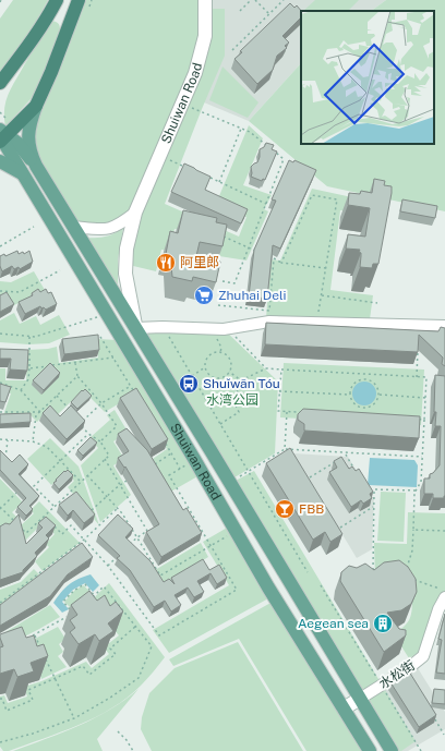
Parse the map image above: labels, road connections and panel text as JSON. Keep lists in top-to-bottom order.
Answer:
{
  "streets": {
    "main road": ["Shuiwan Road"],
    "street": ["水松街"]
  },
  "crossings": [
    ["Shuiwan Road", "水松街"]
  ],
  "parks": ["水湾公园"],
  "places": {
    "restaurant": ["阿里郎"],
    "supermarket": ["Zhuhai Deli"],
    "bus stop": ["Shuǐwān Tóu"],
    "bar": ["FBB"],
    "building": ["Aegean sea"]
  }
}
